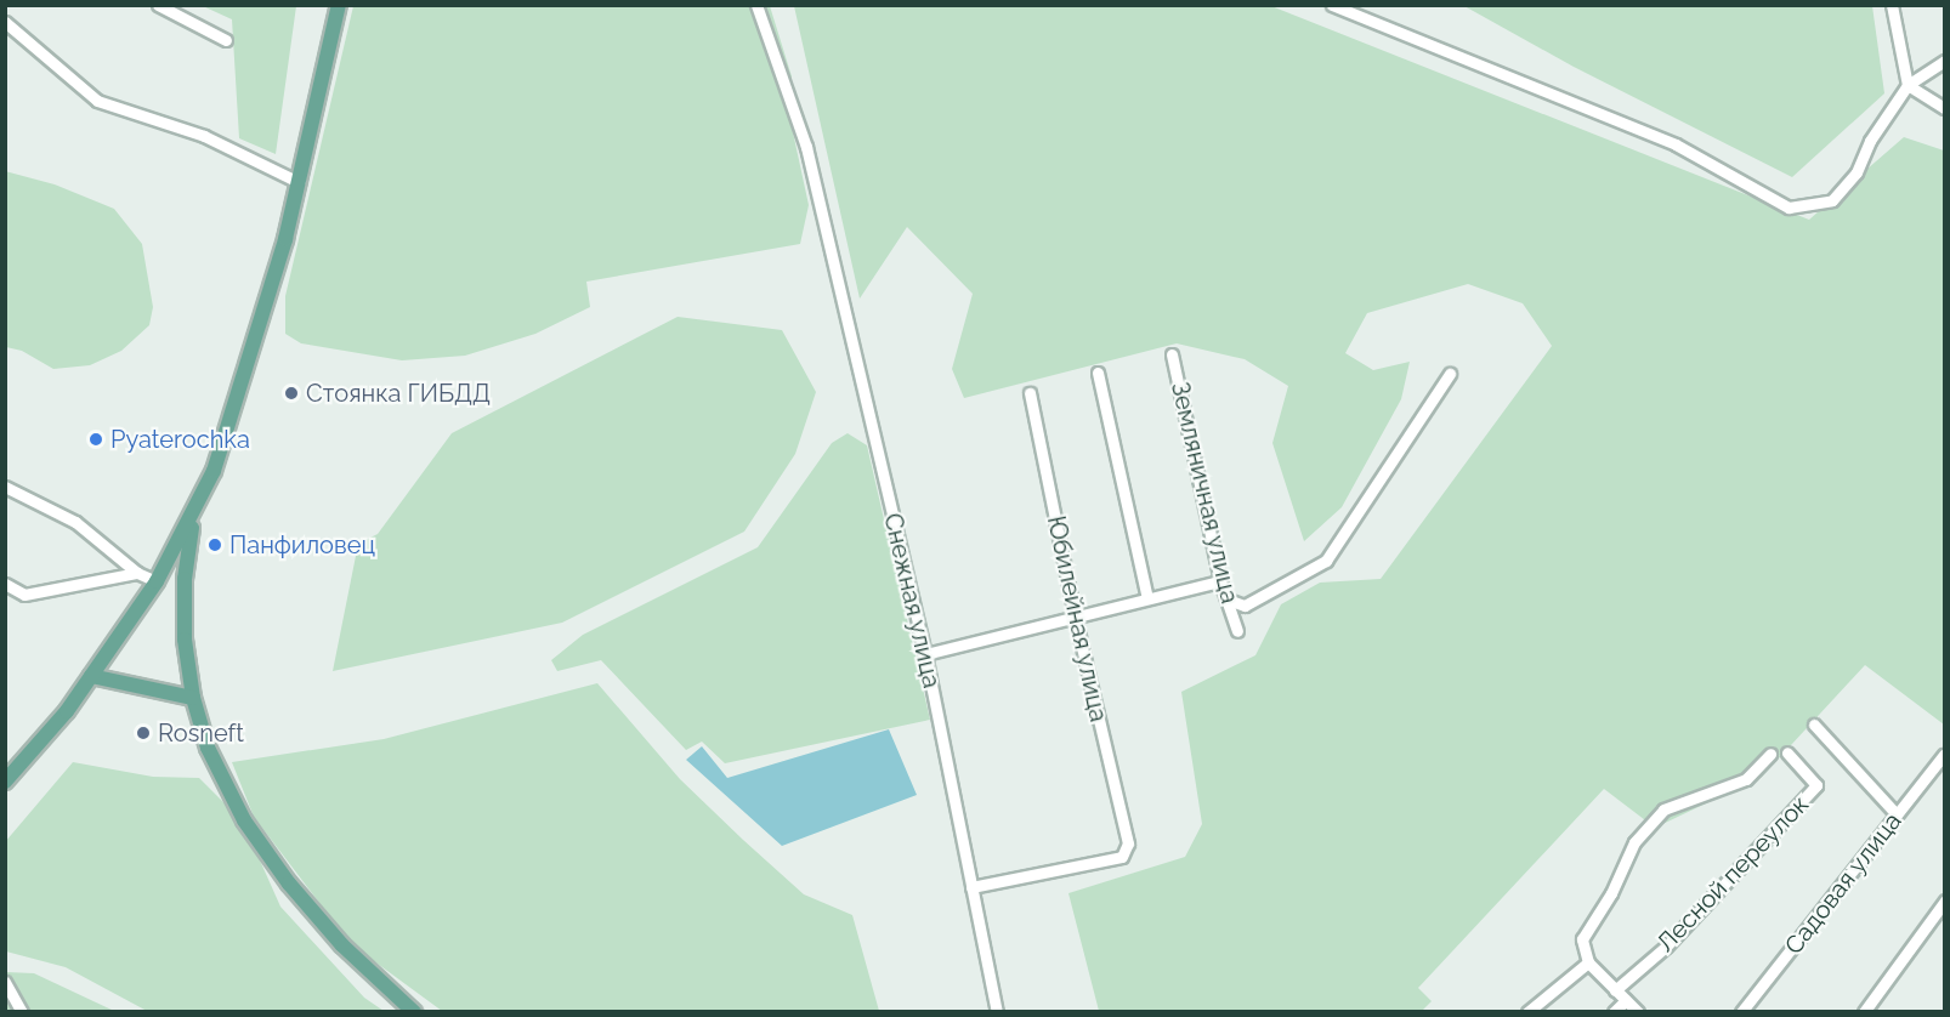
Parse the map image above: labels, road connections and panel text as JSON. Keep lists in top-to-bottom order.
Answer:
{
  "streets": {
    "street": [
      "Земляничная улица",
      "Снежная улица",
      "Юбилейная улица",
      "Лесной переулок",
      "Садовая улица"
    ]
  },
  "crossings": [
    ["Снежная улица", "Юбилейная улица"]
  ],
  "places": [
    "Стоянка ГИБДД",
    "Pyaterochka",
    "Панфиловец",
    "Rosneft"
  ]
}
